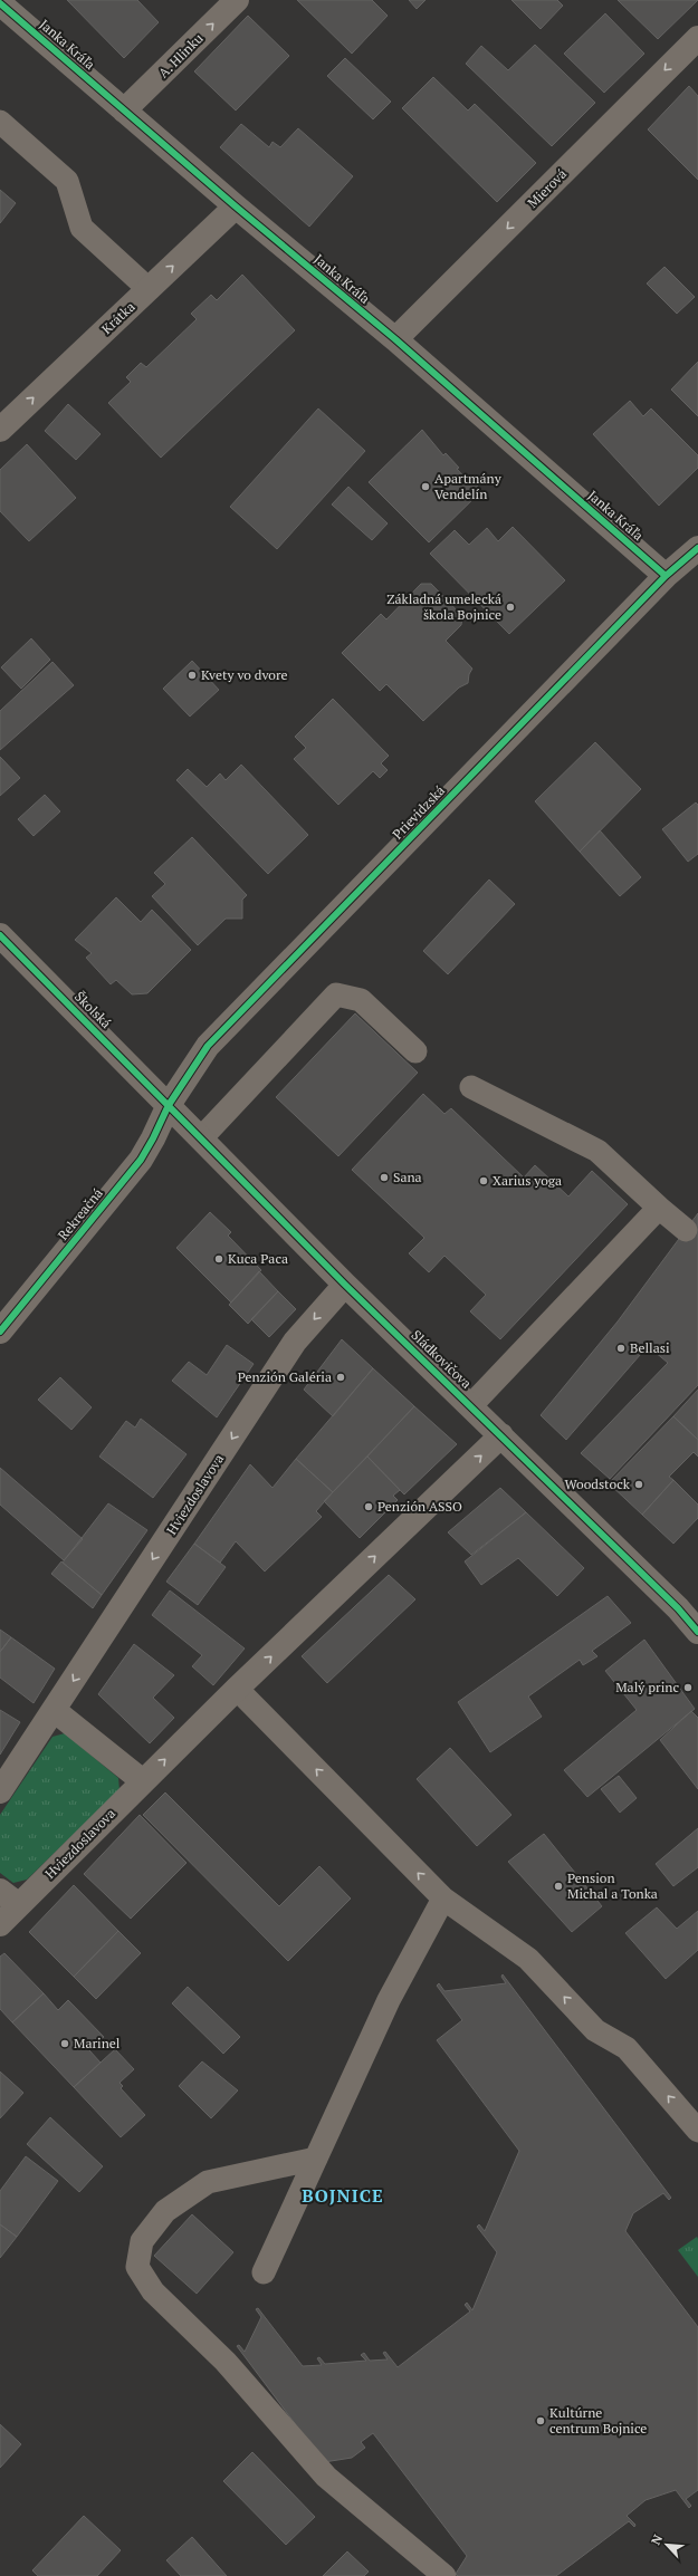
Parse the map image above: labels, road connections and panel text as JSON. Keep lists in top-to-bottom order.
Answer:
{
  "streets": {
    "street": [
      "Janka Kráľa",
      "A. Hlinku",
      "Mierová",
      "Krátka",
      "Prievidzská",
      "Školská",
      "Rekreačná",
      "Sládkovičova",
      "Hviezdoslavova"
    ]
  },
  "crossings": [
    ["Janka Kráľa", "A. Hlinku"],
    ["Janka Kráľa", "Mierová"],
    ["Janka Kráľa", "Krátka"],
    ["Janka Kráľa", "Prievidzská"],
    ["Prievidzská", "Školská"],
    ["Prievidzská", "Rekreačná"],
    ["Prievidzská", "Sládkovičova"],
    ["Školská", "Rekreačná"],
    ["Školská", "Sládkovičova"],
    ["Rekreačná", "Sládkovičova"],
    ["Sládkovičova", "Hviezdoslavova"]
  ],
  "one_way": ["A. Hlinku", "Mierová", "Krátka"],
  "districts": ["BOJNICE"],
  "places": [
    "Apartmány Vendelín",
    "Základná umelecká škola Bojnice",
    "Kvety vo dvore",
    "Sana",
    "Xarius yoga",
    "Kuca Paca",
    "Bellasi",
    "Penzión Galéria",
    "Woodstock",
    "Penzión ASSO",
    "Malý princ",
    "Pension Michal a Tonka",
    "Marinel",
    "Kultúrne centrum Bojnice"
  ],
  "north": "top left"
}
